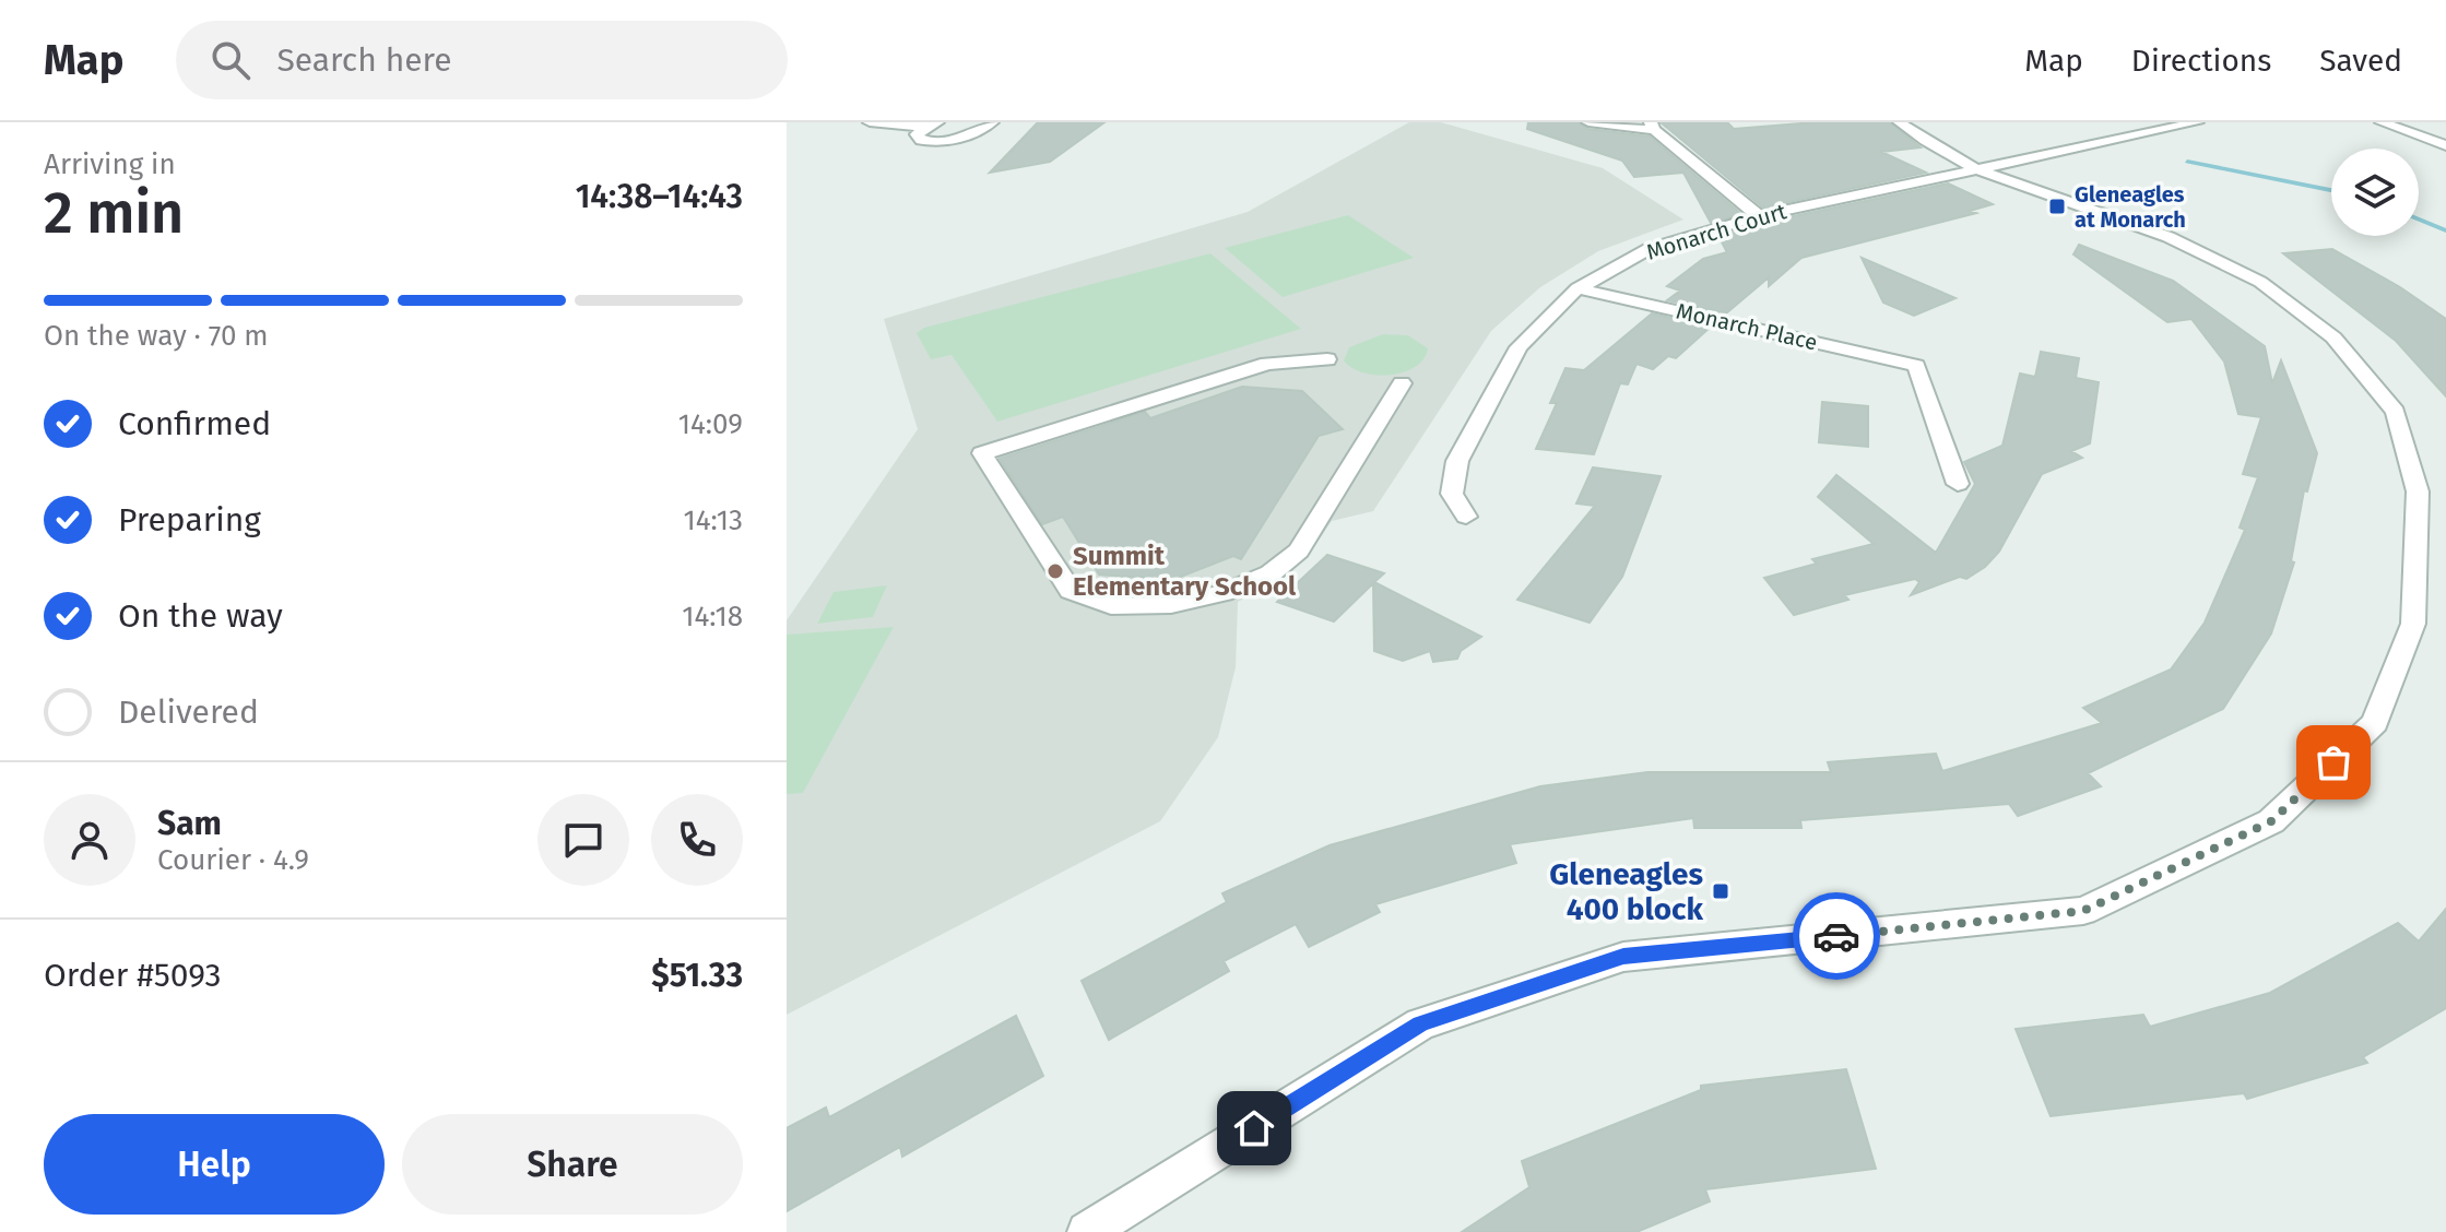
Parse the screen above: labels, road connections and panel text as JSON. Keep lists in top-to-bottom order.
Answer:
{
  "streets": {
    "street": ["Monarch Court", "Monarch Place"]
  },
  "crossings": [
    ["Monarch Court", "Monarch Place"]
  ],
  "places": {
    "transit": ["Gleneagles at Monarch", "Gleneagles 400 block"],
    "other": ["Summit Elementary School"]
  },
  "page": {
    "header": "Map",
    "search": "Search here",
    "nav": ["Map", "Directions", "Saved"],
    "heading": ["2 min", "Arriving in", "14:38–14:43"],
    "panel": [
      "Sam",
      "Courier · 4.9",
      "Order #5093",
      "$51.33"
    ],
    "bar": "On the way · 70 m",
    "list": [
      ["Confirmed", "14:09"],
      ["Preparing", "14:13"],
      ["On the way", "14:18"],
      "Delivered"
    ],
    "buttons": ["Help", "Share"]
  }
}
